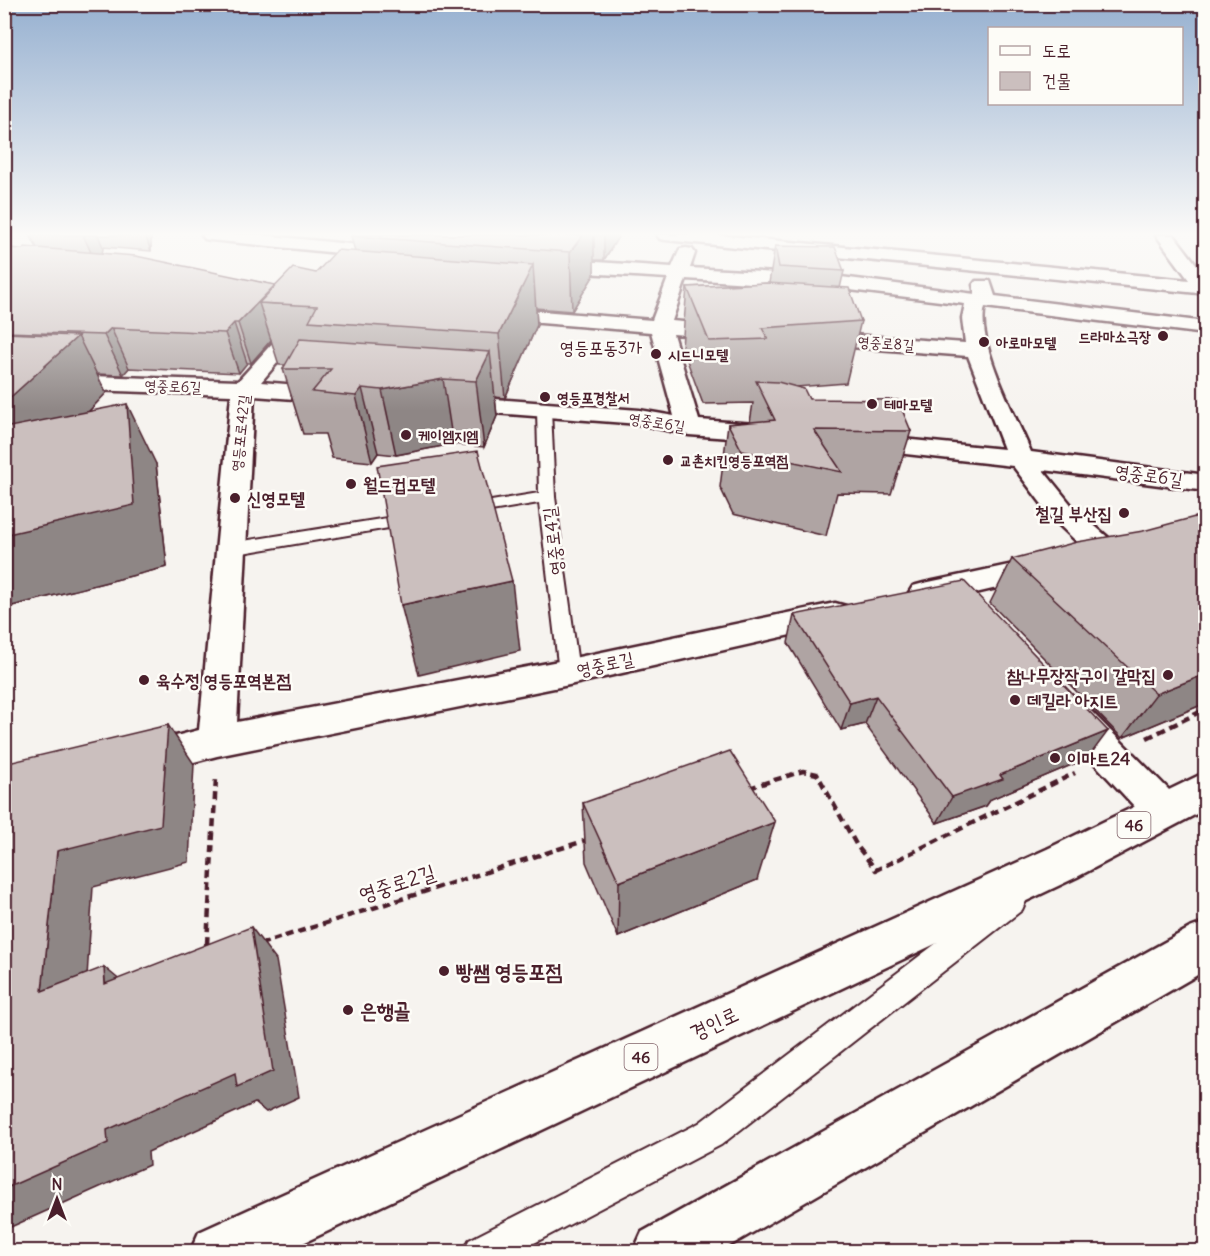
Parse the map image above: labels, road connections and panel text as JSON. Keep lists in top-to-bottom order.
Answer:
{
  "streets": {
    "street": [
      "영중로8길",
      "영중로6길",
      "영등포로42길",
      "영중로길",
      "46",
      "경인로"
    ],
    "lane": ["영중로4길"],
    "path": ["영중로2길"]
  },
  "crossings": [
    ["영중로6길", "영등포로42길"],
    ["영중로6길", "영중로4길"],
    ["영등포로42길", "영중로길"],
    ["영중로4길", "영중로길"]
  ],
  "districts": ["영등포동3가"],
  "places": [
    "드라마소극장",
    "아로마모텔",
    "시드니모텔",
    "영등포경찰서",
    "테마모텔",
    "케이엠지엠",
    "교촌치킨영등포역점",
    "월드컵모텔",
    "신영모텔",
    "철길 부산집",
    "참나무장작구이 갈막집",
    "육수정 영등포역본점",
    "데킬라 아지트",
    "이마트24",
    "빵쌤 영등포점",
    "은행골"
  ],
  "legend": ["도로", "건물"],
  "north": "top"
}
